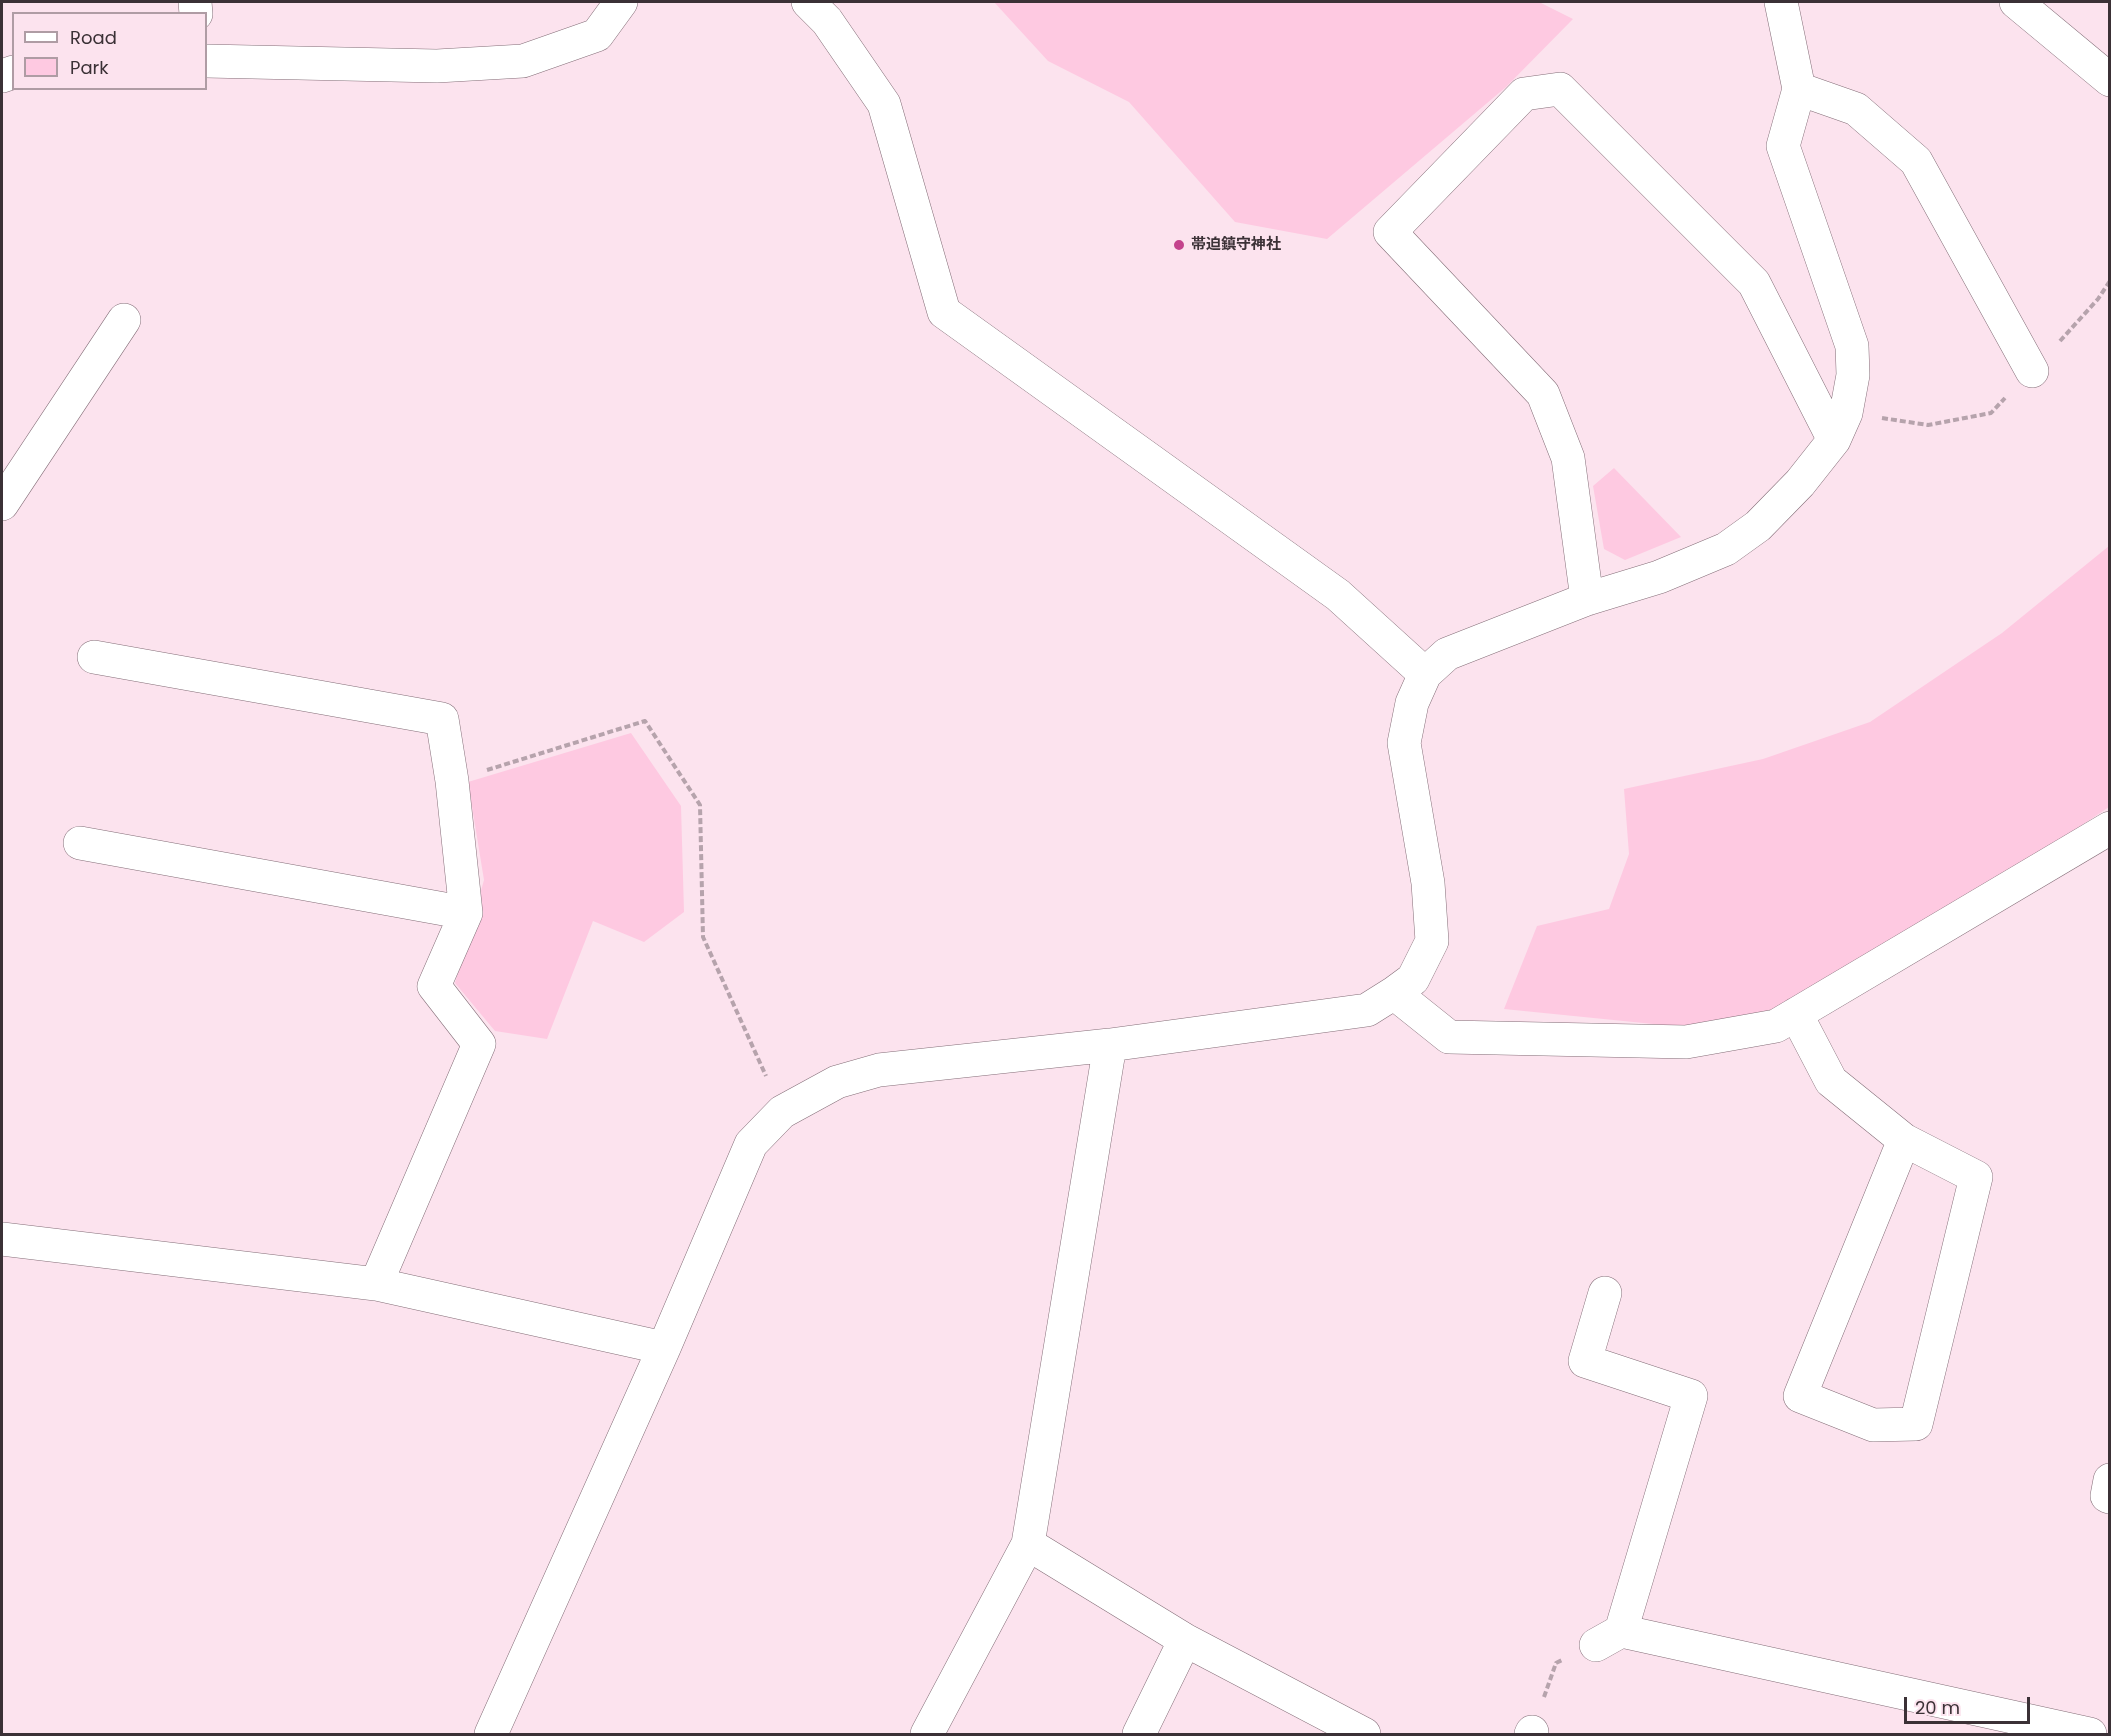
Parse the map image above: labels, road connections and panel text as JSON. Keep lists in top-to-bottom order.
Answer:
{
  "places": ["帯迫鎮守神社"],
  "legend": ["Road", "Park"],
  "scale_bar": "20 m"
}
